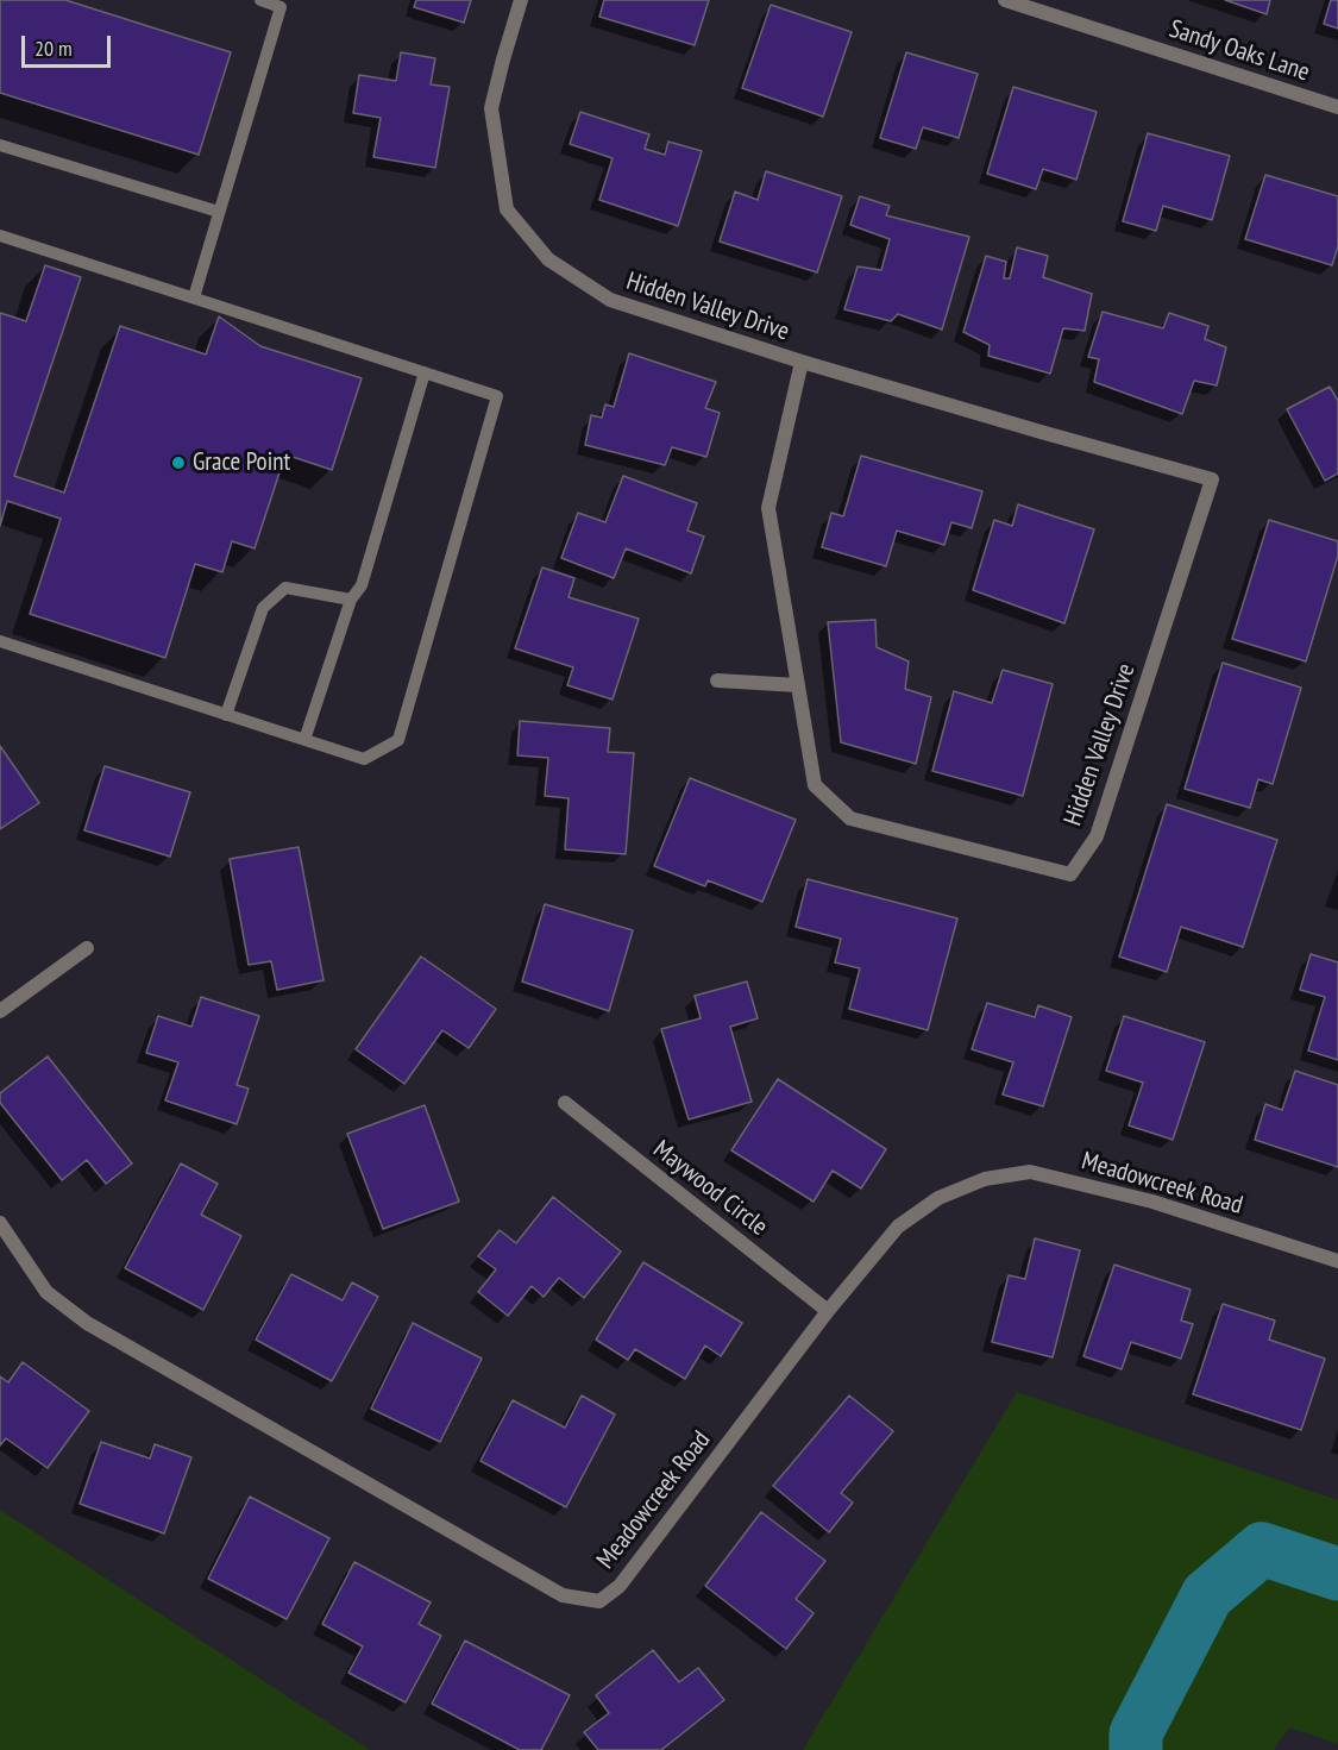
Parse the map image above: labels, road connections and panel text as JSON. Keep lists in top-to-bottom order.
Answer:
{
  "streets": {
    "street": [
      "Sandy Oaks Lane",
      "Hidden Valley Drive",
      "Meadowcreek Road",
      "Maywood Circle"
    ]
  },
  "crossings": [
    ["Meadowcreek Road", "Maywood Circle"]
  ],
  "places": ["Grace Point"],
  "scale_bar": "20 m"
}
